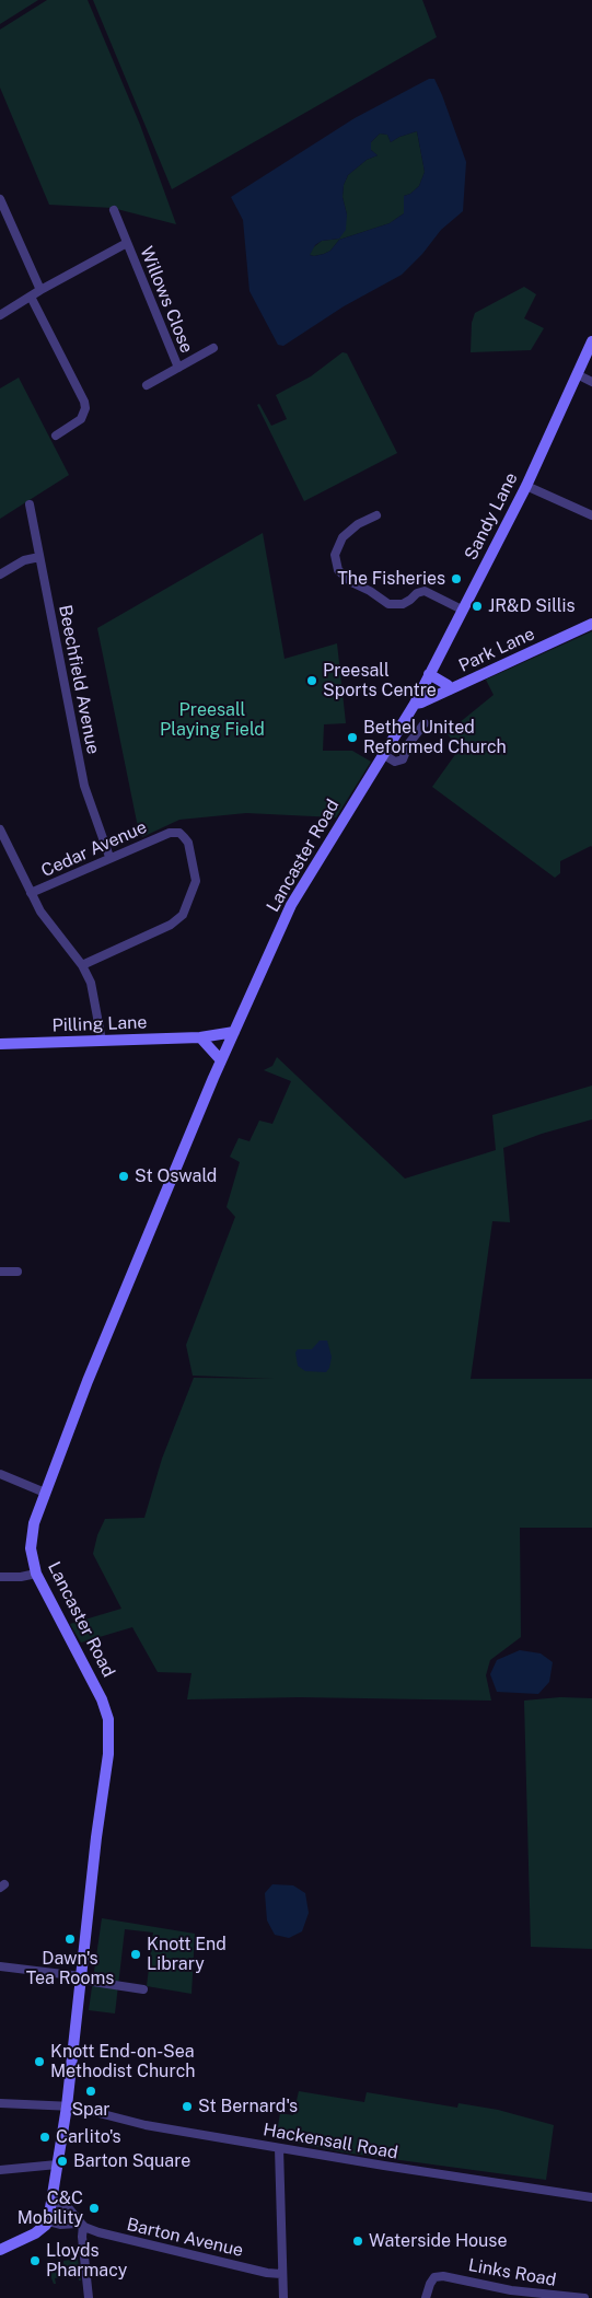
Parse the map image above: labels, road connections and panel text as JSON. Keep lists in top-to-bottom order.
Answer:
{
  "streets": {
    "main road": [
      "Sandy Lane",
      "Park Lane",
      "Lancaster Road",
      "Pilling Lane"
    ],
    "street": [
      "Willows Close",
      "Beechfield Avenue",
      "Cedar Avenue",
      "Hackensall Road",
      "Barton Avenue",
      "Links Road"
    ]
  },
  "crossings": [
    ["Sandy Lane", "Park Lane"],
    ["Sandy Lane", "Lancaster Road"],
    ["Park Lane", "Lancaster Road"],
    ["Beechfield Avenue", "Cedar Avenue"],
    ["Lancaster Road", "Pilling Lane"],
    ["Lancaster Road", "Hackensall Road"]
  ],
  "parks": ["Preesall Playing Field"],
  "places": [
    "The Fisheries",
    "JR&D Sillis",
    "Preesall Sports Centre",
    "Bethel United Reformed Church",
    "St Oswald",
    "Dawn's Tea Rooms",
    "Knott End Library",
    "Knott End-on-Sea Methodist Church",
    "Spar",
    "St Bernard's",
    "Carlito's",
    "Barton Square",
    "C&C Mobility",
    "Waterside House",
    "Lloyds Pharmacy"
  ]
}
